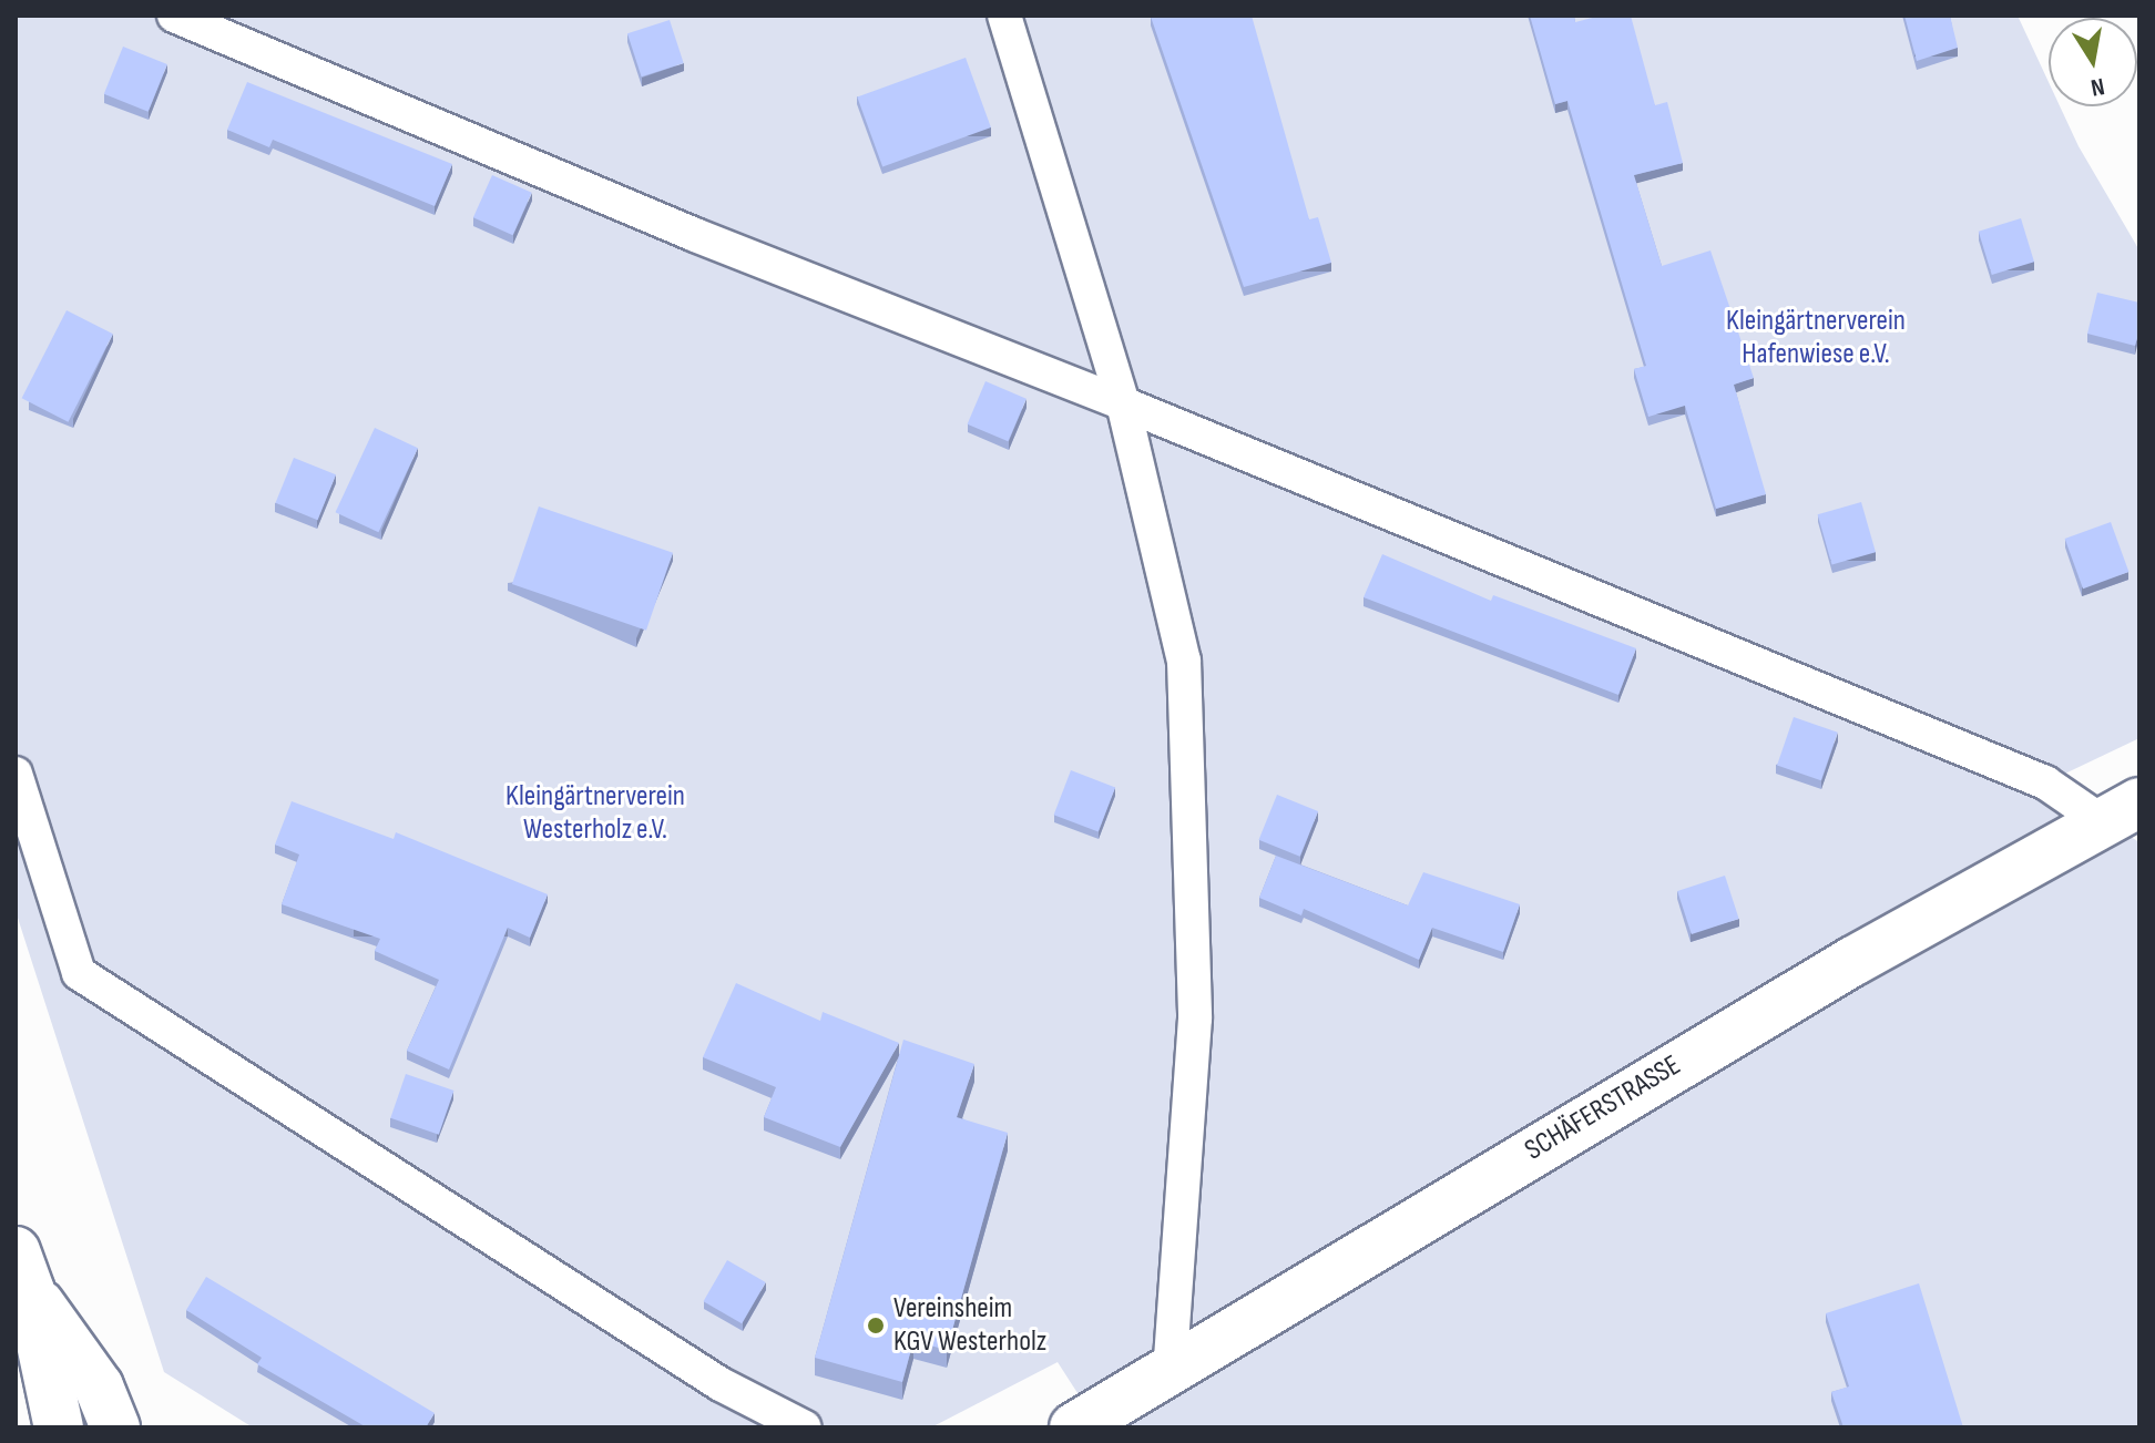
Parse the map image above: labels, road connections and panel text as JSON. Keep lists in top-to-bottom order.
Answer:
{
  "streets": {
    "street": ["SCHÄFERSTRASSE"]
  },
  "parks": ["Kleingärtnerverein Hafenwiese e.V.", "Kleingärtnerverein Westerholz e.V."],
  "places": ["Vereinsheim KGV Westerholz"],
  "north": "bottom"
}
